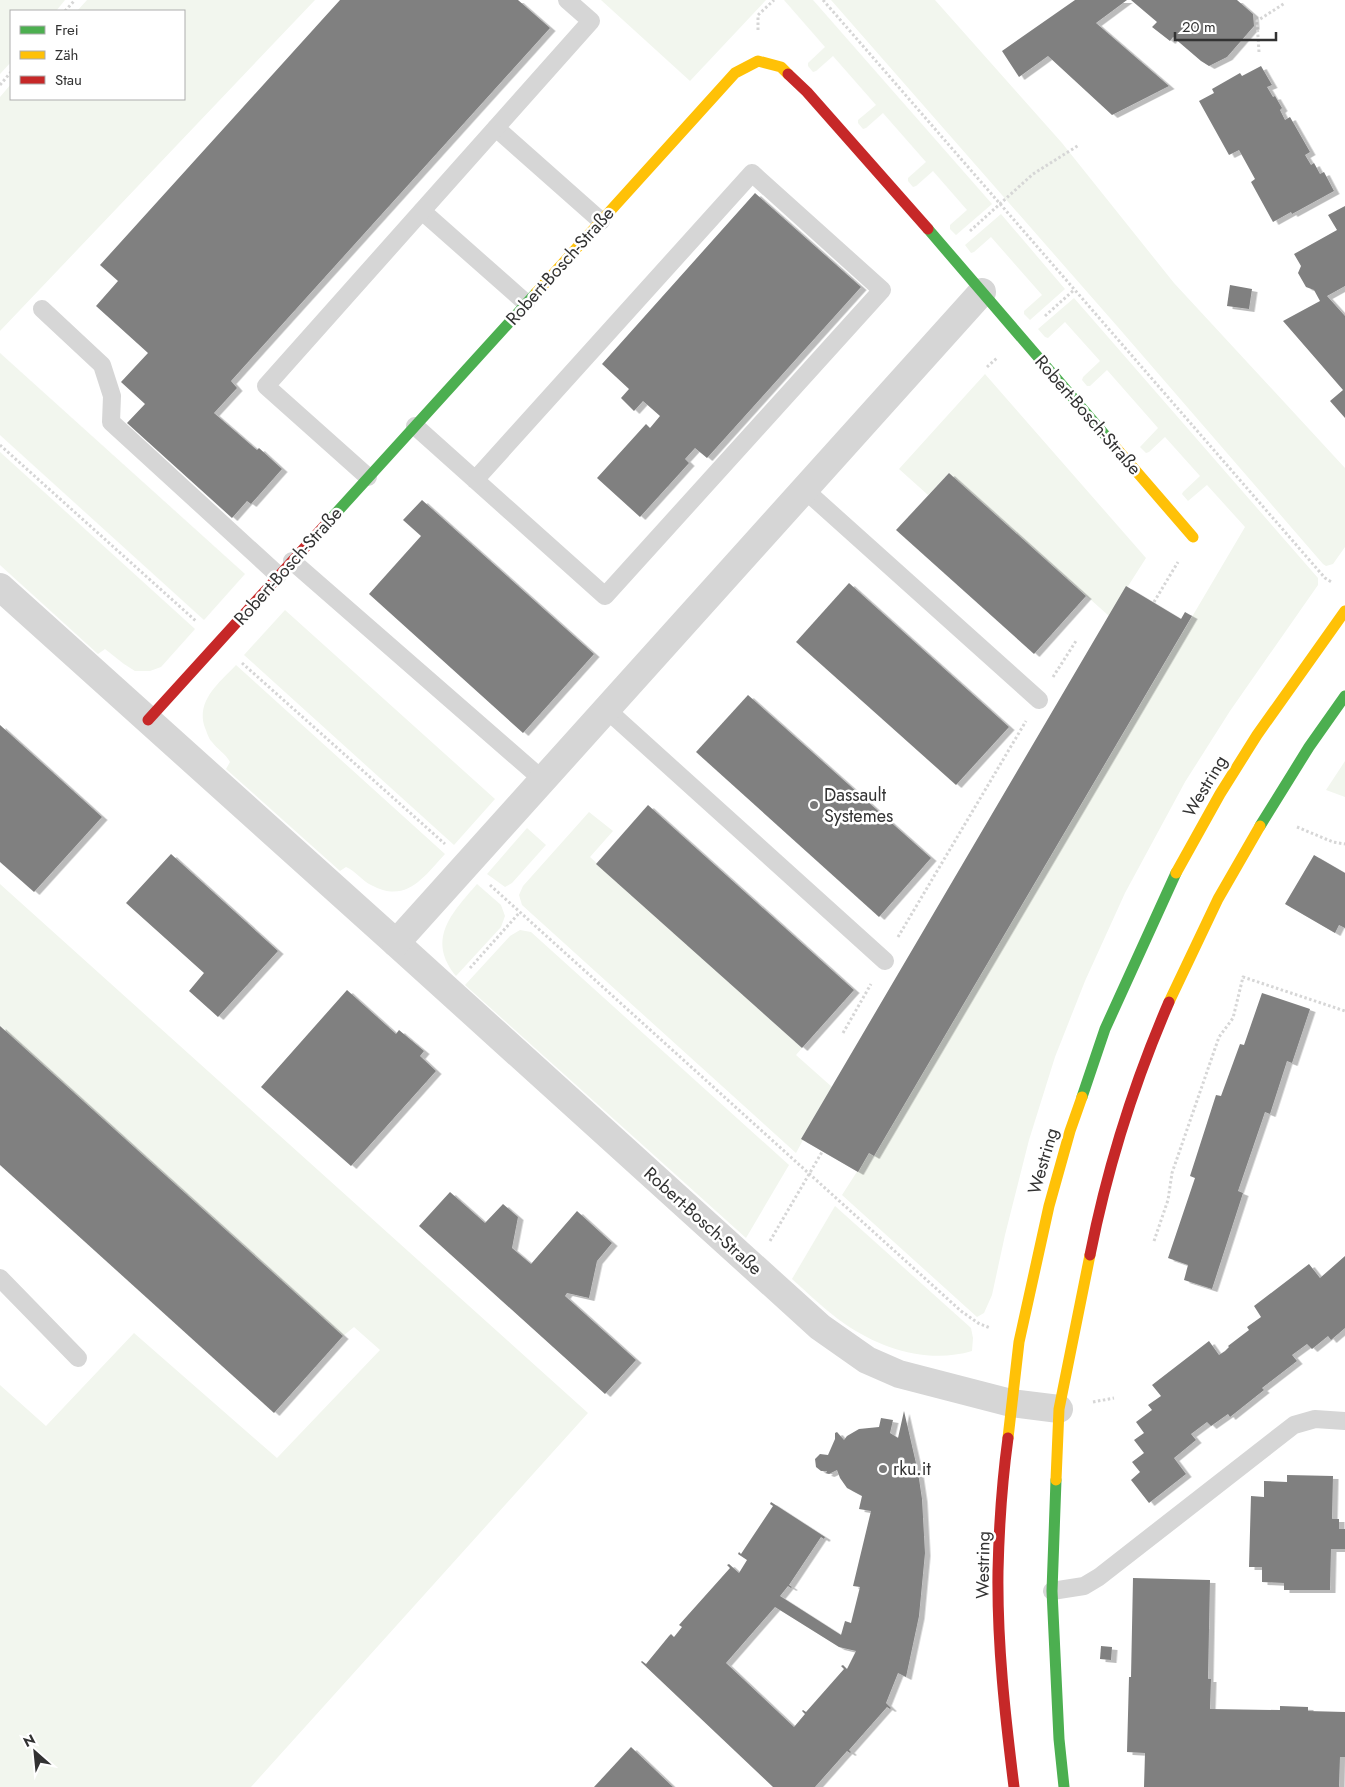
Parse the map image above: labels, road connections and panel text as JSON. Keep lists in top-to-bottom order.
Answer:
{
  "streets": {
    "main road": ["Robert-Bosch-Straße", "Westring"]
  },
  "crossings": [
    ["Robert-Bosch-Straße", "Westring"]
  ],
  "places": ["Dassault Systemes", "rku.it"],
  "legend": ["Frei", "Zäh", "Stau"],
  "scale_bar": "20 m",
  "north": "top left"
}
